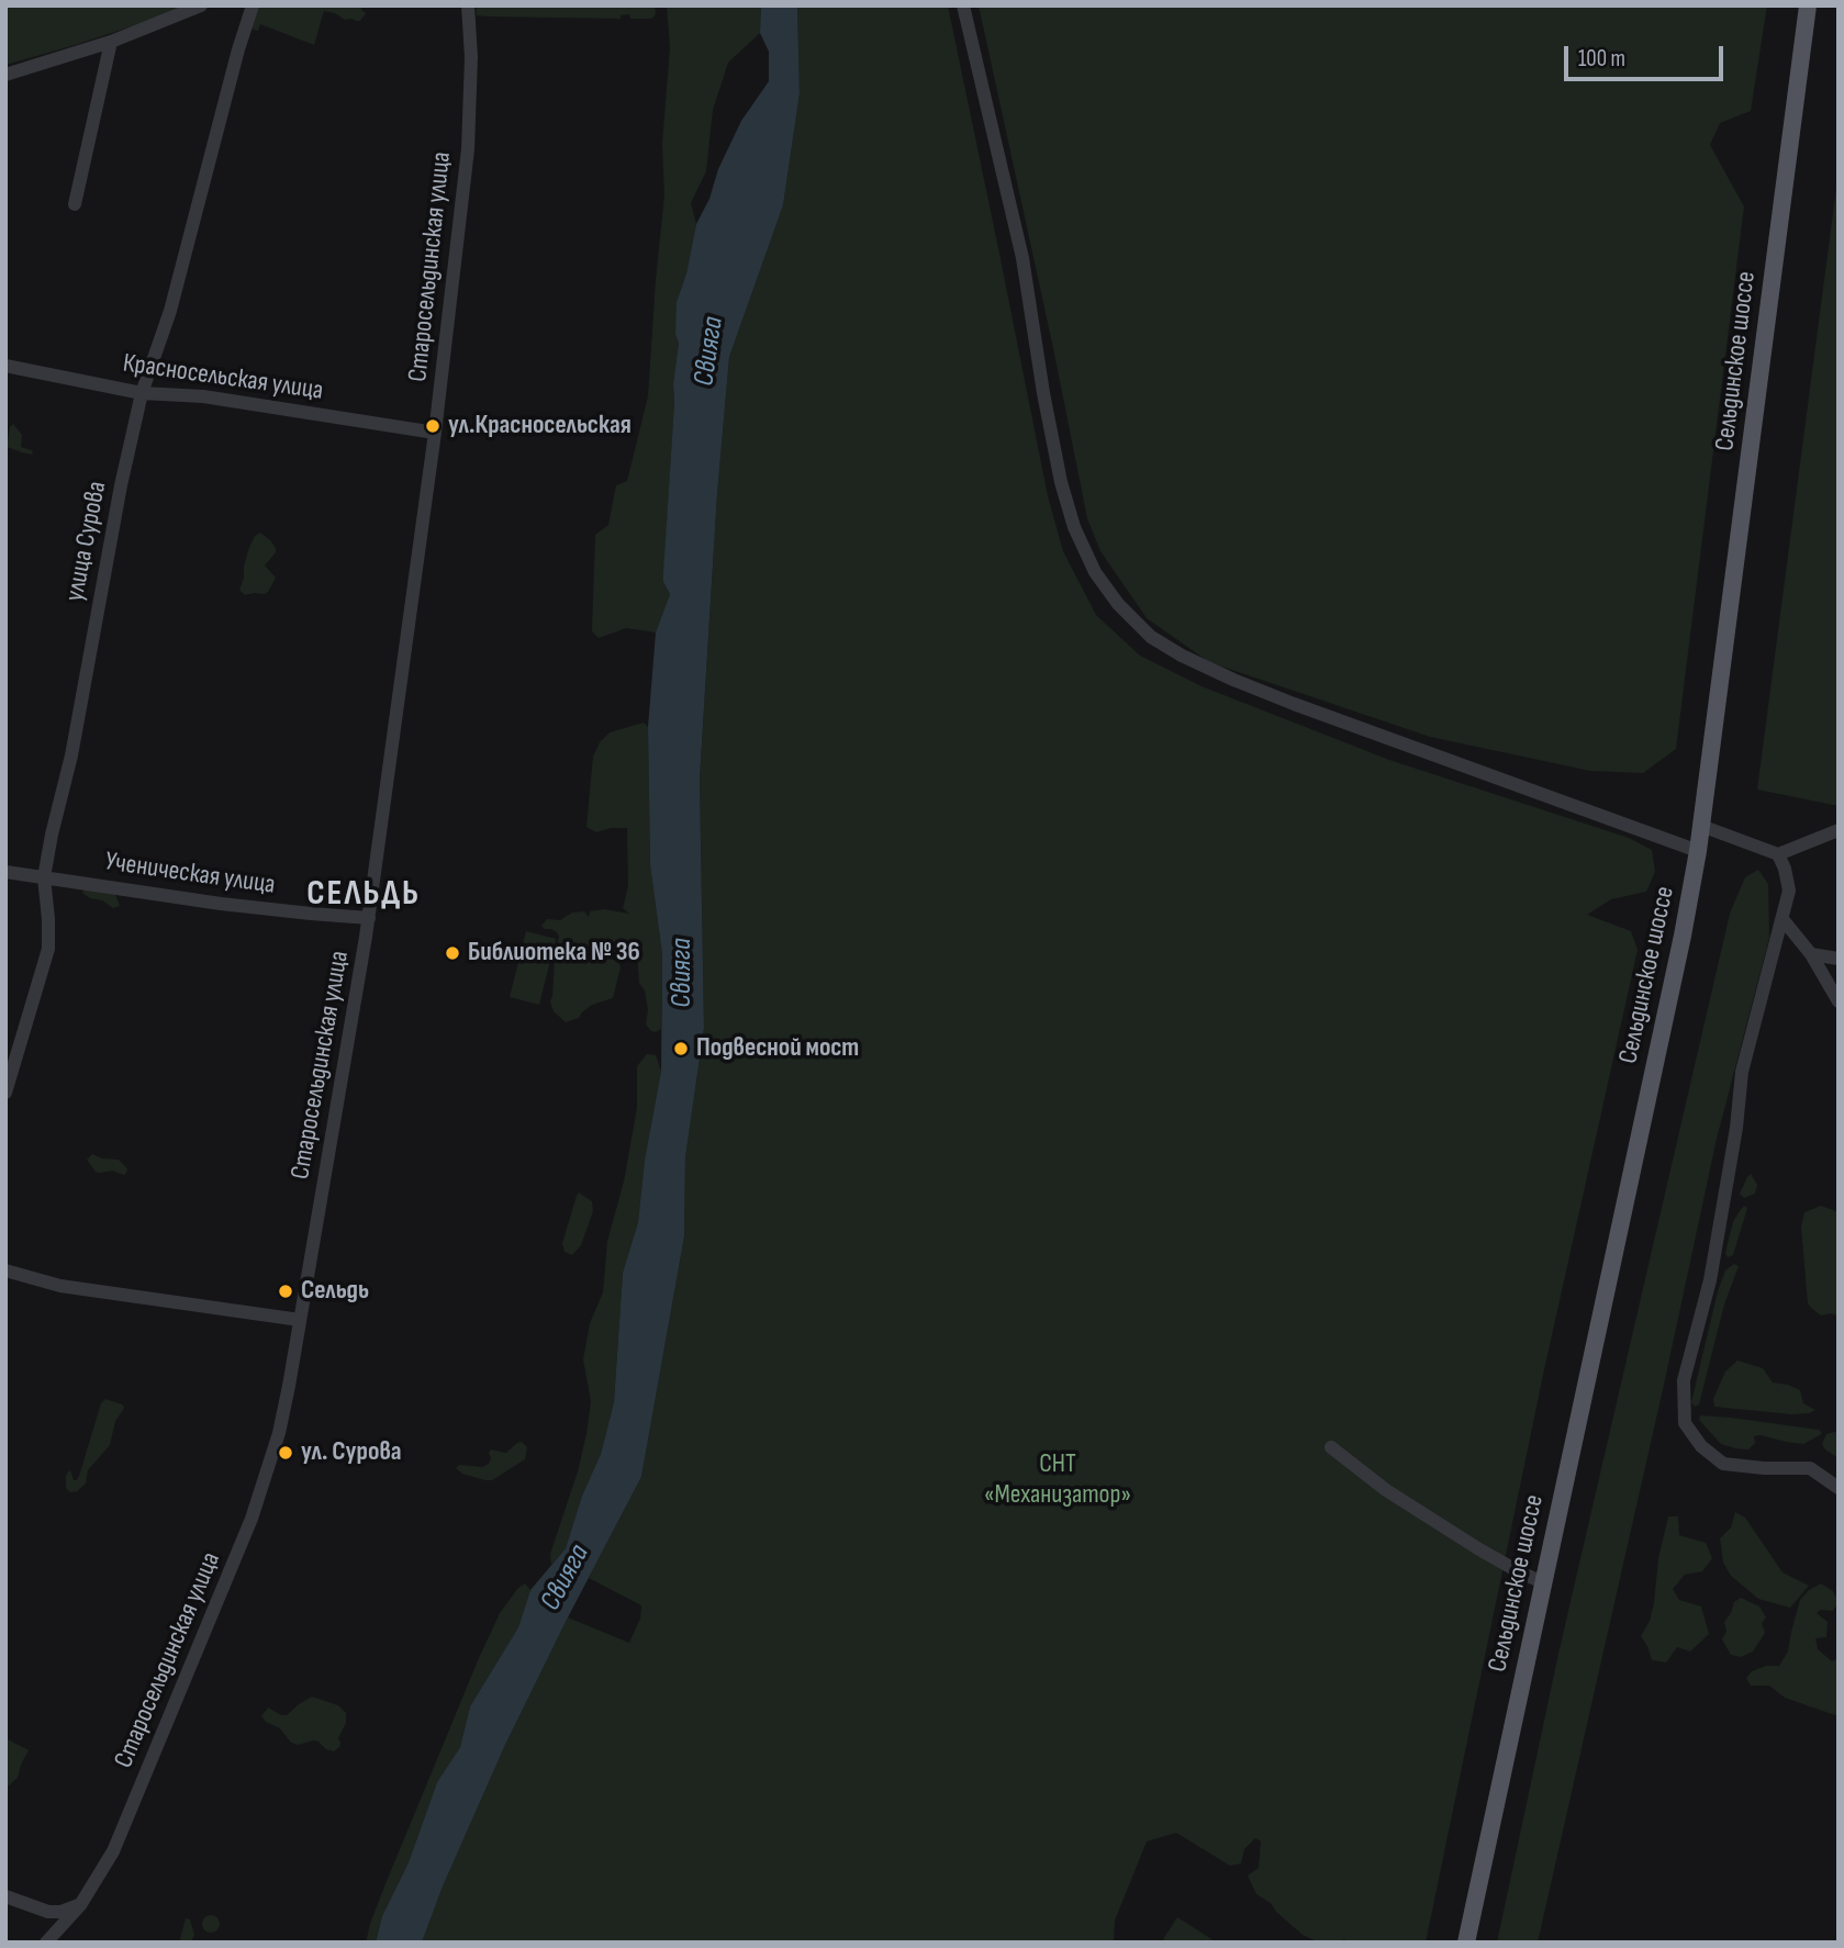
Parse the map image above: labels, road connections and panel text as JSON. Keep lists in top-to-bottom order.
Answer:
{
  "streets": {
    "main road": ["Сельдинское шоссе"],
    "street": [
      "Старосельдинская улица",
      "Красносельская улица",
      "улица Сурова",
      "Ученическая улица"
    ]
  },
  "crossings": [
    ["Старосельдинская улица", "Красносельская улица"],
    ["Старосельдинская улица", "Ученическая улица"],
    ["Красносельская улица", "улица Сурова"],
    ["улица Сурова", "Ученическая улица"]
  ],
  "districts": ["СЕЛЬДЬ"],
  "water": ["Свияга"],
  "parks": ["СНТ «Механизатор»"],
  "places": [
    "ул.Красносельская",
    "Библиотека № 36",
    "Подвесной мост",
    "Сельдь",
    "ул. Сурова"
  ],
  "scale_bar": "100 m"
}
